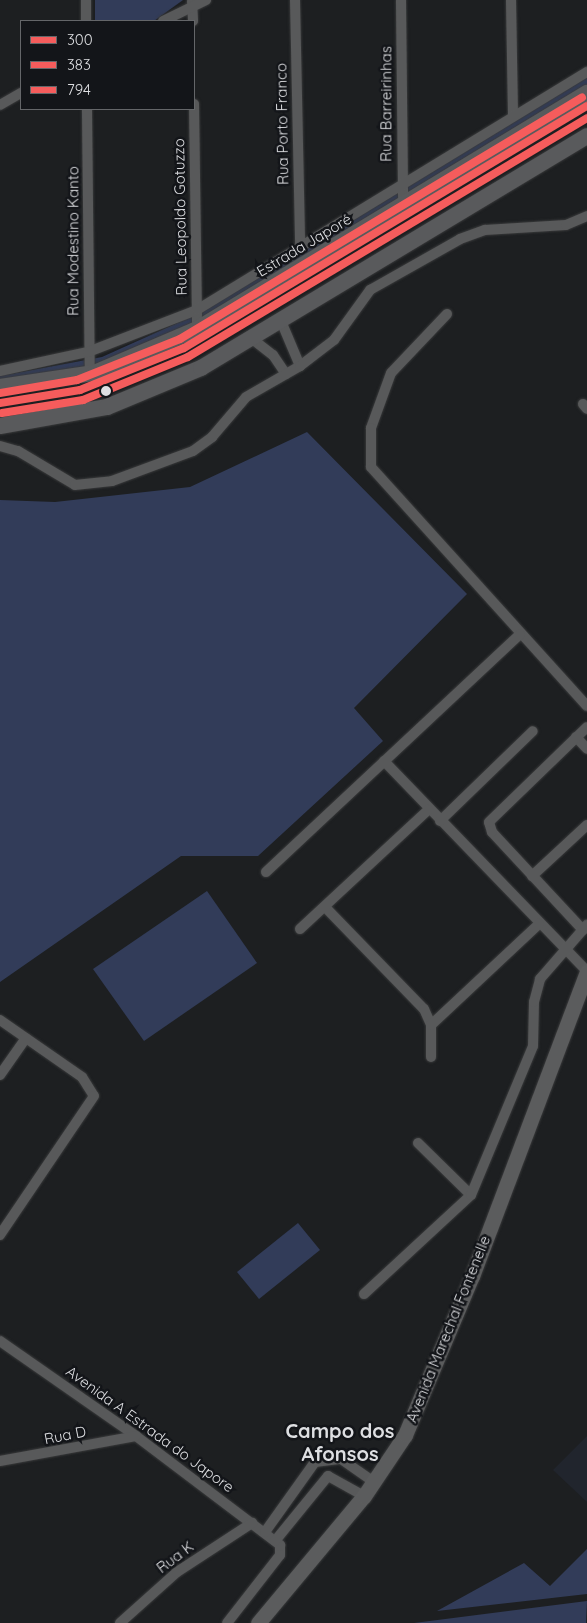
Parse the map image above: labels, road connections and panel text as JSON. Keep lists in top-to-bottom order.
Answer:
{
  "streets": {
    "main road": ["Estrada Japoré", "Avenida Marechal Fontenelle"],
    "street": [
      "Rua Barreirinhas",
      "Rua Porto Franco",
      "Rua Leopoldo Gotuzzo",
      "Rua Modestino Kanto",
      "Avenida A Estrada do Japore",
      "Rua D",
      "Rua K"
    ]
  },
  "crossings": [
    ["Rua Barreirinhas", "Estrada Japoré"],
    ["Rua Porto Franco", "Estrada Japoré"],
    ["Rua Leopoldo Gotuzzo", "Estrada Japoré"],
    ["Rua Modestino Kanto", "Estrada Japoré"],
    ["Avenida A Estrada do Japore", "Rua D"],
    ["Avenida A Estrada do Japore", "Rua K"]
  ],
  "districts": ["Campo dos Afonsos"],
  "lines": ["transit line 794", "transit line 300", "transit line 383"],
  "legend": ["300", "383", "794"]
}
